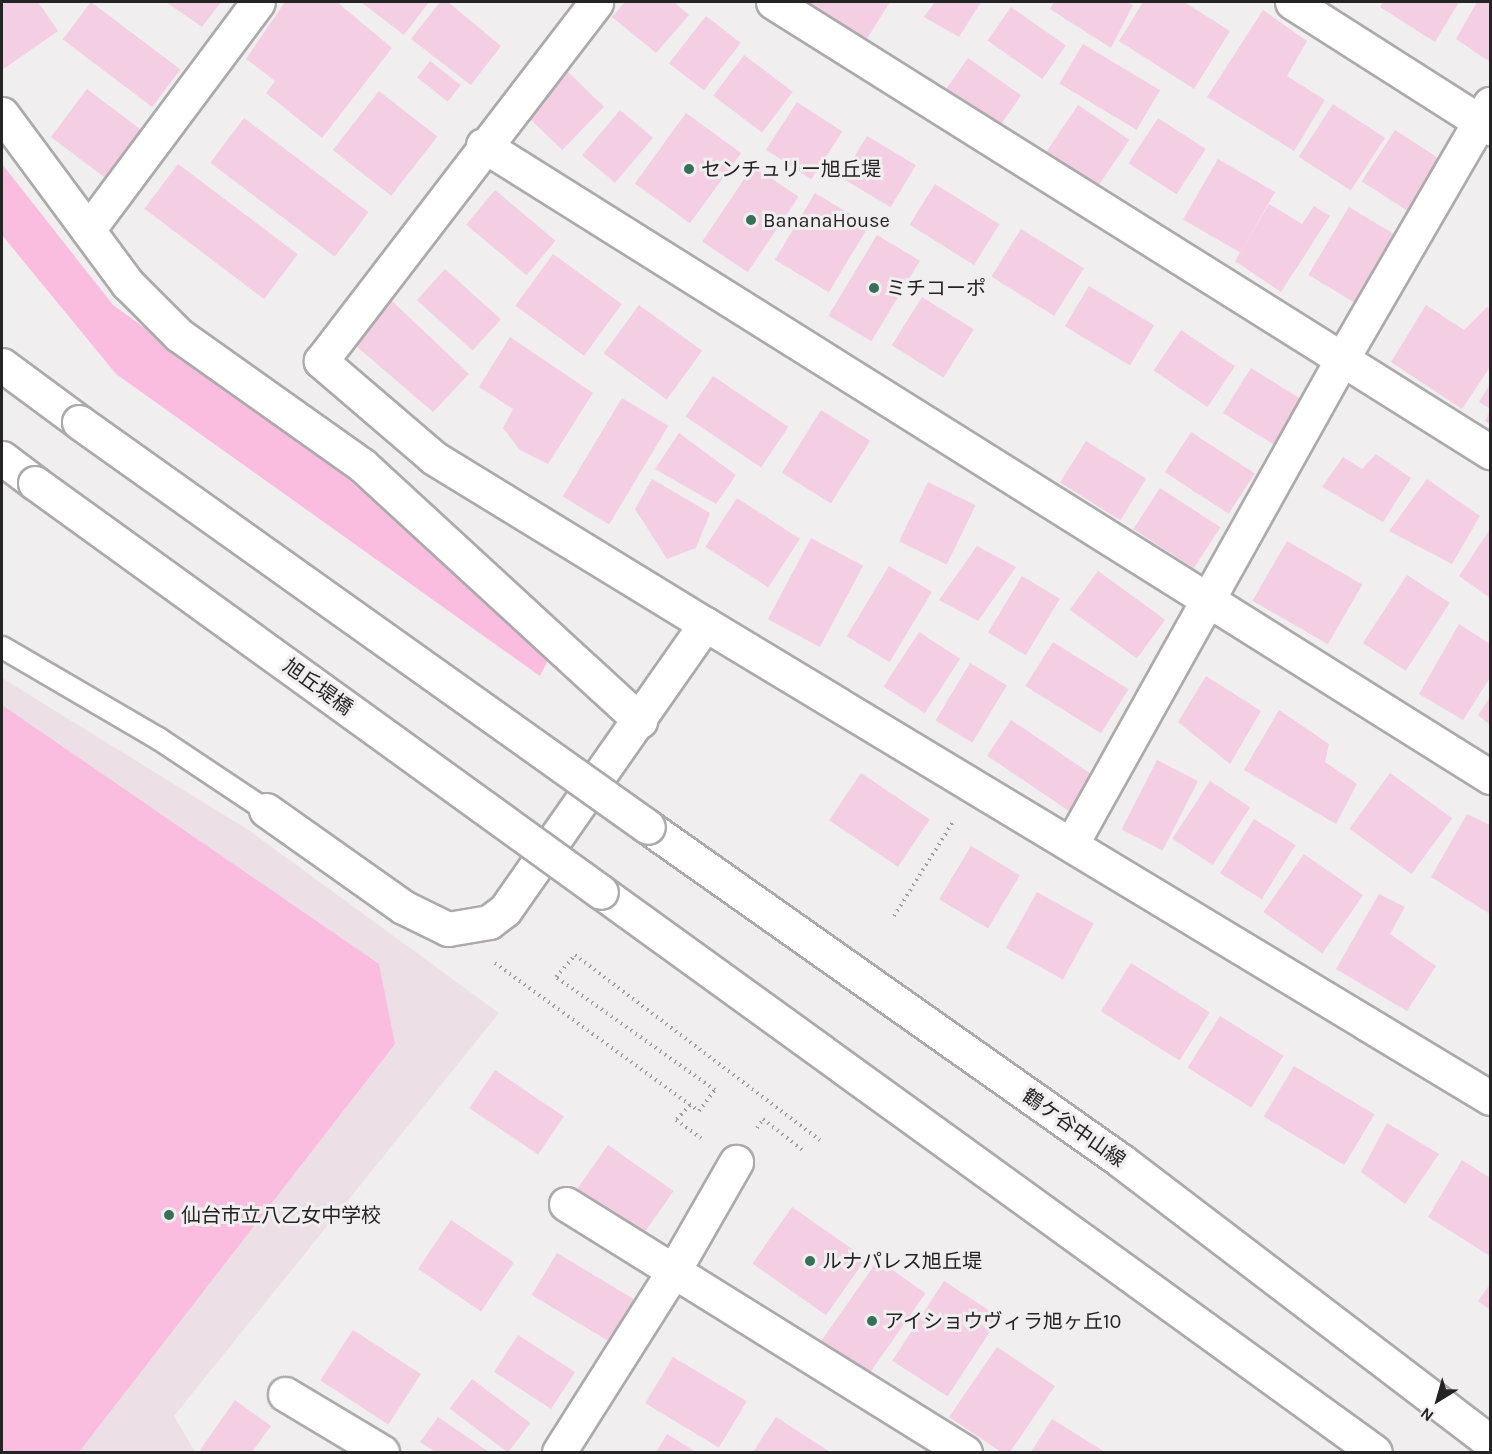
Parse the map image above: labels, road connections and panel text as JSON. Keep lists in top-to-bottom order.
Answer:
{
  "streets": {
    "street": ["旭丘堤橋", "鶴ケ谷中山線"]
  },
  "places": [
    "センチュリー旭丘堤",
    "BananaHouse",
    "ミチコーポ",
    "仙台市立八乙女中学校",
    "ルナパレス旭丘堤",
    "アイショウヴィラ旭ヶ丘10"
  ],
  "north": "bottom left"
}
